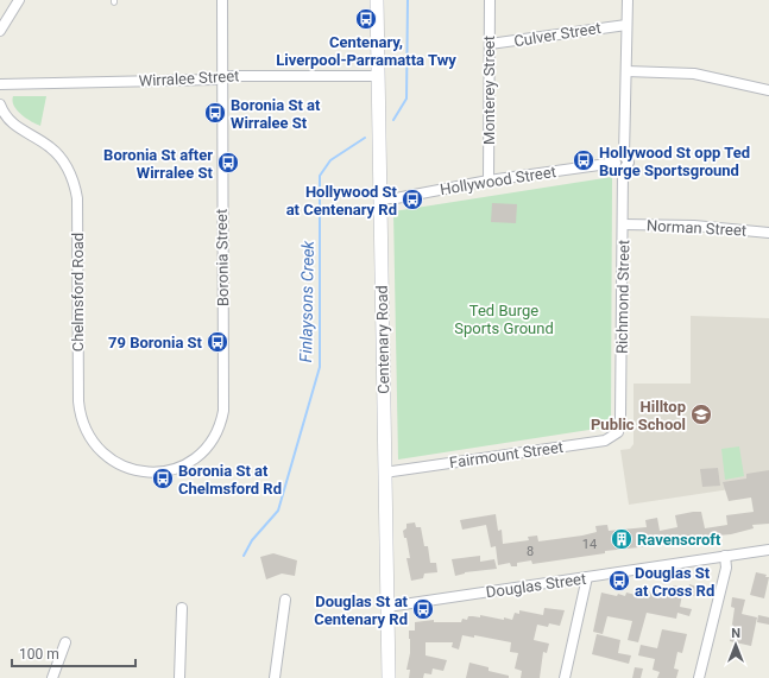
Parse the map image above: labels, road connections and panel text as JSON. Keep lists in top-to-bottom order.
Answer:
{
  "streets": {
    "main road": ["Centenary Road"],
    "street": [
      "Culver Street",
      "Wirralee Street",
      "Monterey Street",
      "Hollywood Street",
      "Norman Street",
      "Boronia Street",
      "Chelmsford Road",
      "Richmond Street",
      "Fairmount Street",
      "Douglas Street"
    ]
  },
  "crossings": [
    ["Culver Street", "Monterey Street"],
    ["Culver Street", "Richmond Street"],
    ["Wirralee Street", "Boronia Street"],
    ["Wirralee Street", "Centenary Road"],
    ["Monterey Street", "Hollywood Street"],
    ["Hollywood Street", "Richmond Street"],
    ["Hollywood Street", "Centenary Road"],
    ["Norman Street", "Richmond Street"],
    ["Boronia Street", "Chelmsford Road"],
    ["Richmond Street", "Fairmount Street"],
    ["Centenary Road", "Fairmount Street"],
    ["Centenary Road", "Douglas Street"]
  ],
  "water": ["Finlaysons Creek"],
  "parks": ["Ted Burge Sports Ground"],
  "places": {
    "bus stop": [
      "Centenary, Liverpool-Parramatta Twy",
      "Boronia St at Wirralee St",
      "Hollywood St opp Ted Burge Sportsground",
      "Boronia St after Wirralee St",
      "Hollywood St at Centenary Rd",
      "79 Boronia St",
      "Boronia St at Chelmsford Rd",
      "Douglas St at Cross Rd",
      "Douglas St at Centenary Rd"
    ],
    "school or university": ["Hilltop Public School"],
    "building": ["Ravenscroft"]
  },
  "house_numbers": ["14", "8"],
  "scale_bar": "100 m",
  "north": "top"
}
